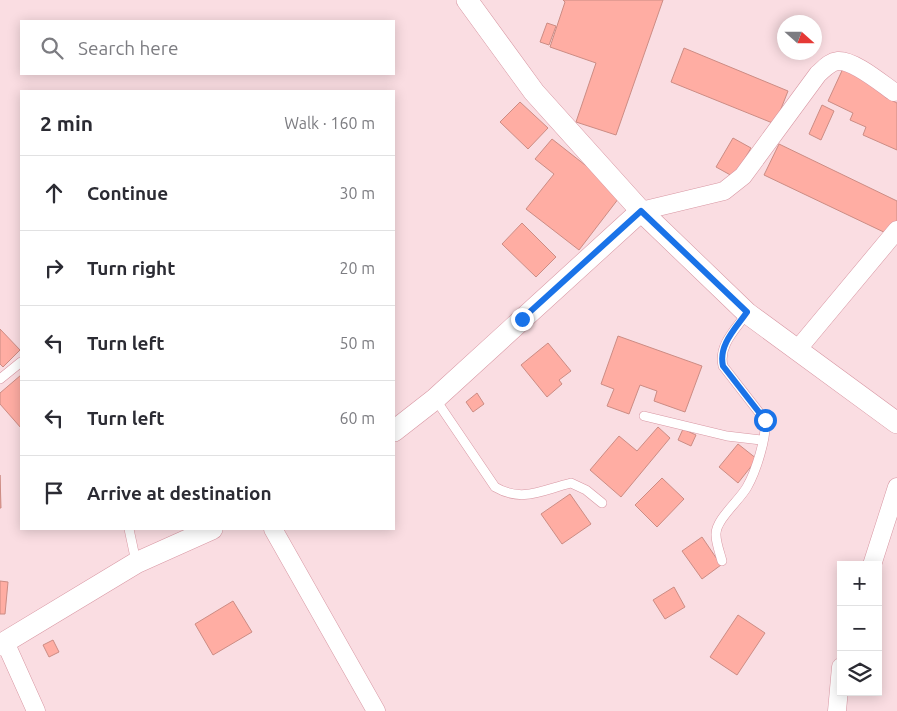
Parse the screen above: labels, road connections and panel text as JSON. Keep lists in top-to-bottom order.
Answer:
{
  "north": "right",
  "page": {
    "search": "Search here",
    "heading": ["2 min", "Walk · 160 m"],
    "list": [
      ["Continue", "30 m"],
      ["Turn right", "20 m"],
      ["Turn left", "50 m"],
      ["Turn left", "60 m"],
      "Arrive at destination"
    ],
    "map_buttons": ["+", "−"]
  }
}
